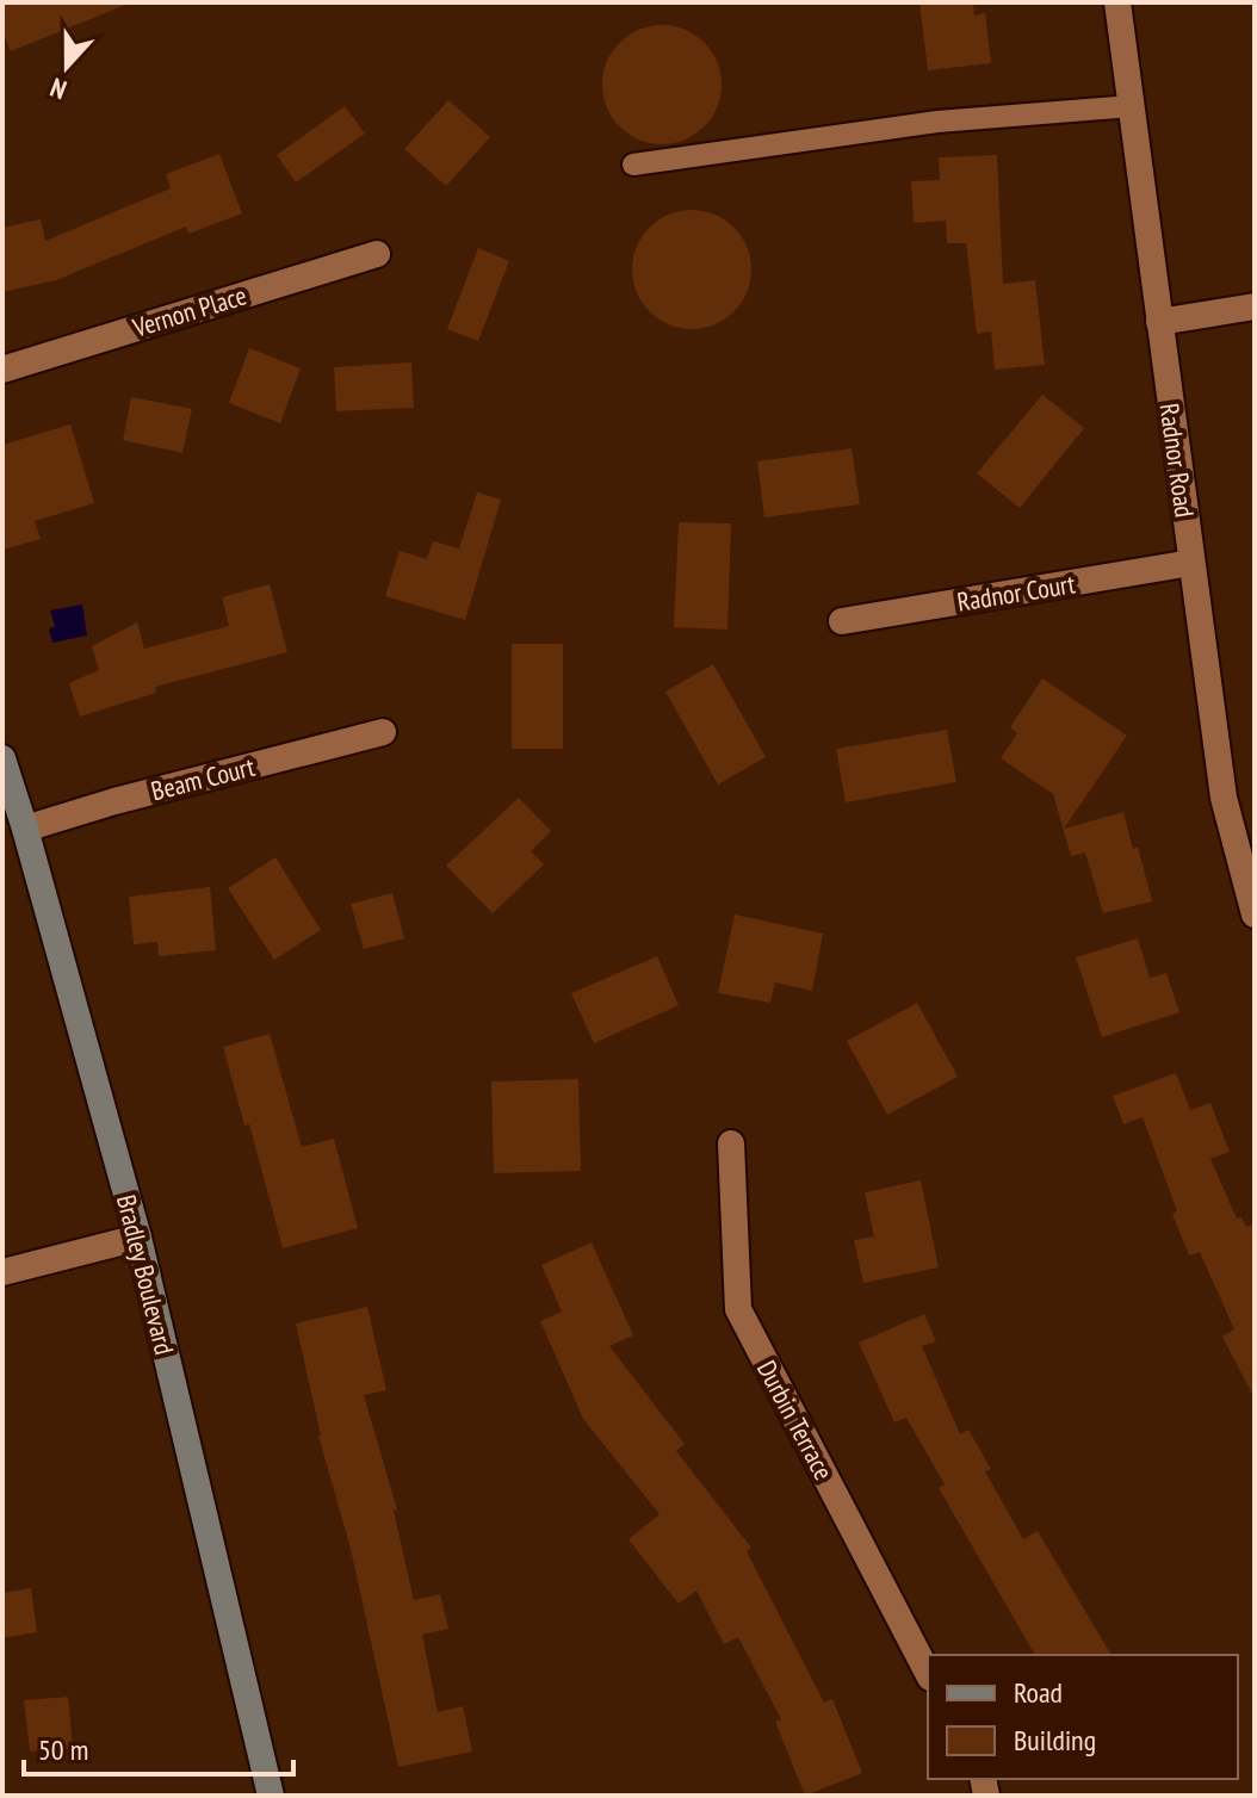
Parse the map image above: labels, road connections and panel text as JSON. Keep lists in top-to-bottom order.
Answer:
{
  "streets": {
    "main road": ["Bradley Boulevard"],
    "street": [
      "Vernon Place",
      "Radnor Road",
      "Radnor Court",
      "Beam Court",
      "Durbin Terrace"
    ]
  },
  "crossings": [
    ["Radnor Road", "Radnor Court"],
    ["Beam Court", "Bradley Boulevard"]
  ],
  "legend": ["Road", "Building"],
  "scale_bar": "50 m",
  "north": "bottom"
}
